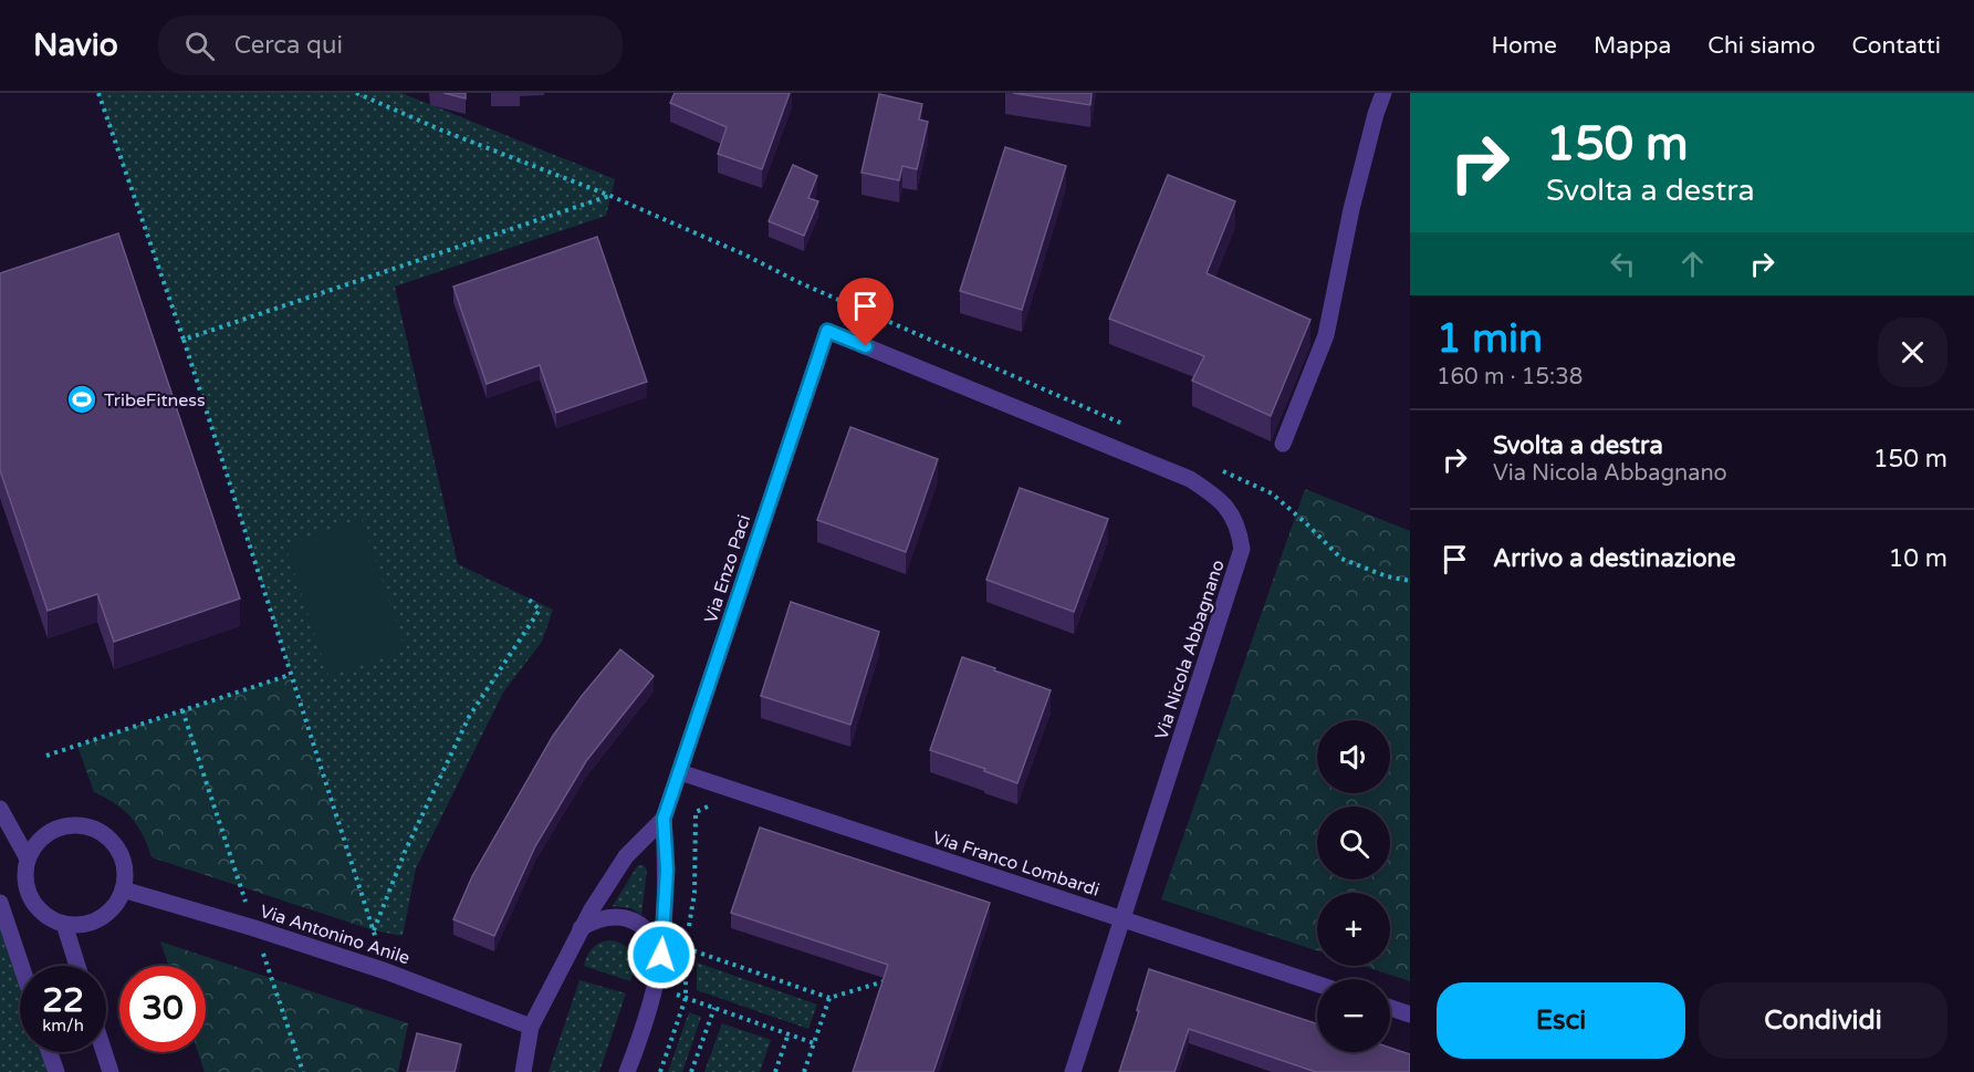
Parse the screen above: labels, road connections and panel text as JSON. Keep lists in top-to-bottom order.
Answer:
{
  "streets": {
    "street": [
      "Via Enzo Paci",
      "Via Nicola Abbagnano",
      "Via Franco Lombardi",
      "Via Antonino Anile"
    ]
  },
  "crossings": [
    ["Via Enzo Paci", "Via Nicola Abbagnano"],
    ["Via Enzo Paci", "Via Franco Lombardi"],
    ["Via Enzo Paci", "Via Antonino Anile"],
    ["Via Nicola Abbagnano", "Via Franco Lombardi"]
  ],
  "places": {
    "sports": ["TribeFitness"]
  },
  "page": {
    "header": "Navio",
    "search": "Cerca qui",
    "nav": [
      "Home",
      "Mappa",
      "Chi siamo",
      "Contatti"
    ],
    "turn": ["150 m", "Svolta a destra"],
    "heading": ["1 min", "160 m · 15:38"],
    "list": [
      {
        "name": "Svolta a destra",
        "note": "Via Nicola Abbagnano",
        "value": "150 m"
      },
      {
        "name": "Arrivo a destinazione",
        "value": "10 m"
      }
    ],
    "map_buttons": ["+", "−"],
    "speed": "22 km/h",
    "limit": "30",
    "buttons": ["Esci", "Condividi"]
  }
}
